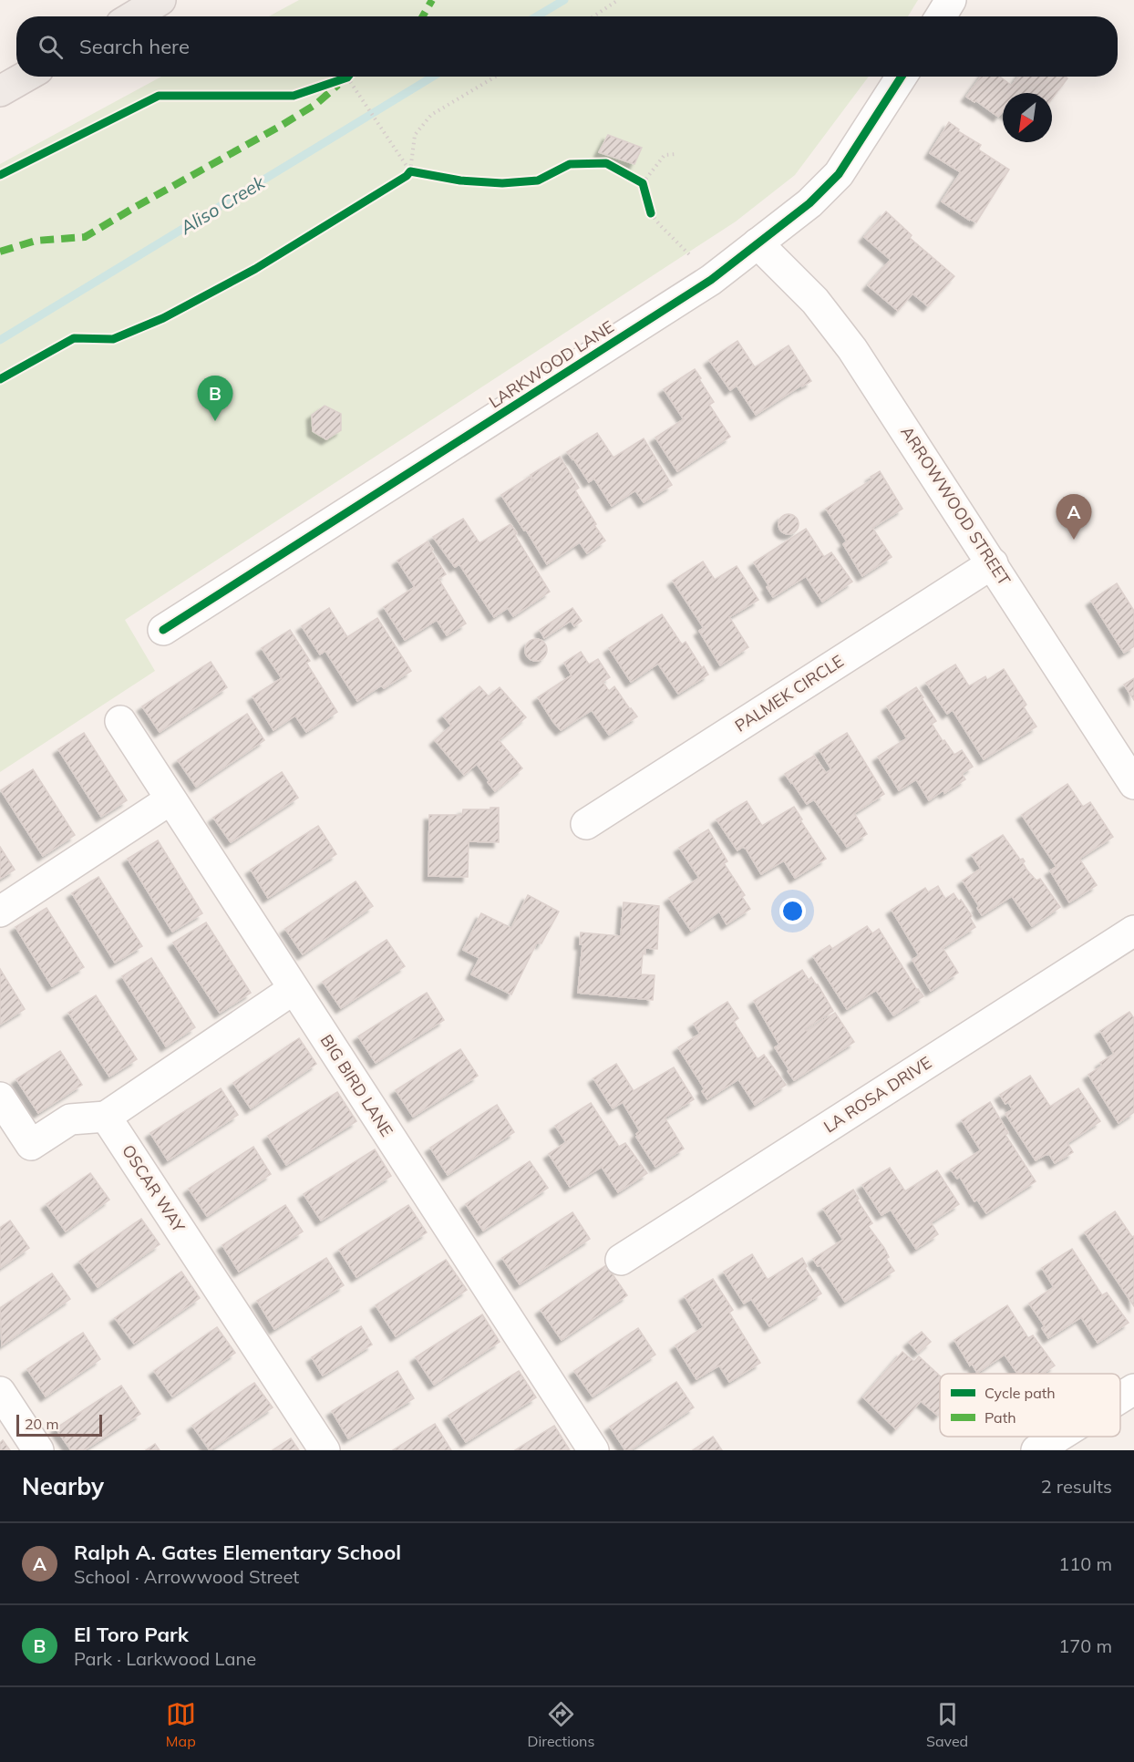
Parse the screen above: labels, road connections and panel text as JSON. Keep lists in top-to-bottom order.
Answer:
{
  "streets": {
    "street": [
      "LARKWOOD LANE",
      "ARROWWOOD STREET",
      "PALMEK CIRCLE",
      "BIG BIRD LANE",
      "LA ROSA DRIVE",
      "OSCAR WAY"
    ]
  },
  "crossings": [
    ["LARKWOOD LANE", "ARROWWOOD STREET"],
    ["ARROWWOOD STREET", "PALMEK CIRCLE"]
  ],
  "water": ["Aliso Creek"],
  "legend": ["Cycle path", "Path"],
  "scale_bar": "20 m",
  "north": "bottom left",
  "page": {
    "search": "Search here",
    "pins": ["B", "A"],
    "scale": "20 m",
    "heading": ["Nearby", "2 results"],
    "list": [
      {
        "mark": "A",
        "name": "Ralph A. Gates Elementary School",
        "note": "School · Arrowwood Street",
        "value": "110 m"
      },
      {
        "mark": "B",
        "name": "El Toro Park",
        "note": "Park · Larkwood Lane",
        "value": "170 m"
      }
    ],
    "nav": ["Map", "Directions", "Saved"]
  }
}
